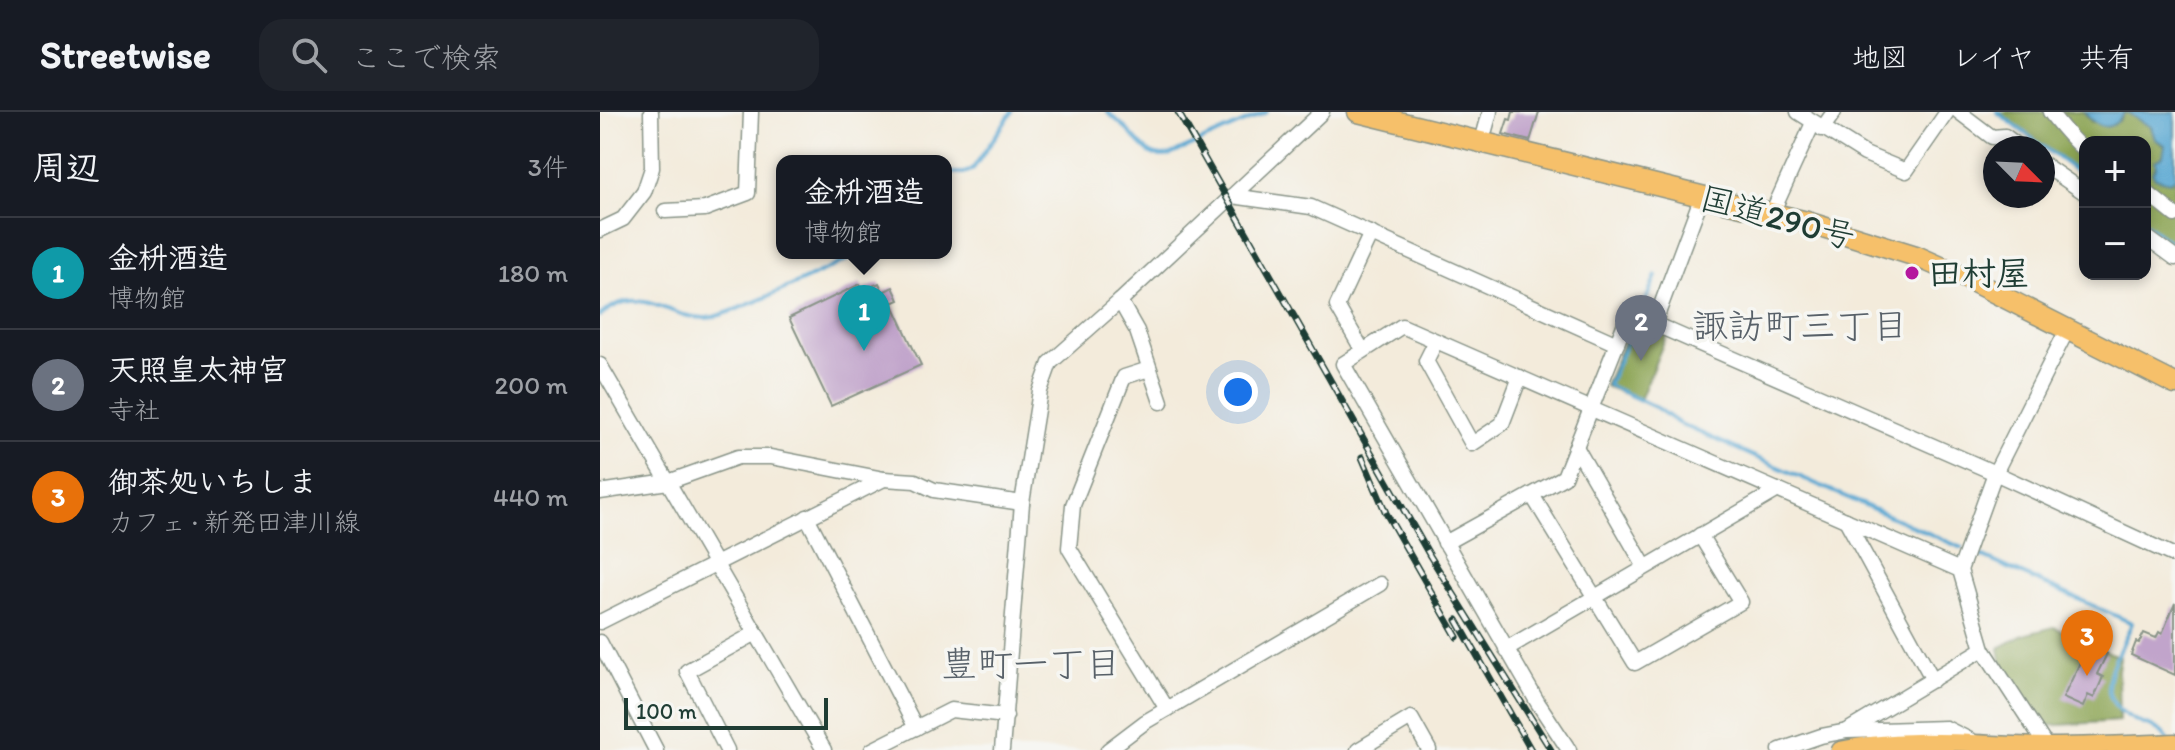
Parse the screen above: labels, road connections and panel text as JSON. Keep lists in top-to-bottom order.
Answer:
{
  "streets": {
    "highway": ["国道290号"]
  },
  "districts": ["諏訪町三丁目", "豊町一丁目"],
  "places": ["田村屋"],
  "scale_bar": "100 m",
  "north": "bottom right",
  "page": {
    "header": "Streetwise",
    "search": "ここで検索",
    "nav": ["地図", "レイヤ", "共有"],
    "heading": ["周辺", "3件"],
    "map_buttons": ["+", "−"],
    "popup": ["金枡酒造", "博物館"],
    "list": [
      {
        "mark": "1",
        "name": "金枡酒造",
        "note": "博物館",
        "value": "180 m"
      },
      {
        "mark": "2",
        "name": "天照皇太神宮",
        "note": "寺社",
        "value": "200 m"
      },
      {
        "mark": "3",
        "name": "御茶処いちしま",
        "note": "カフェ · 新発田津川線",
        "value": "440 m"
      }
    ],
    "pins": ["1", "2", "3"],
    "scale": "100 m"
  }
}
